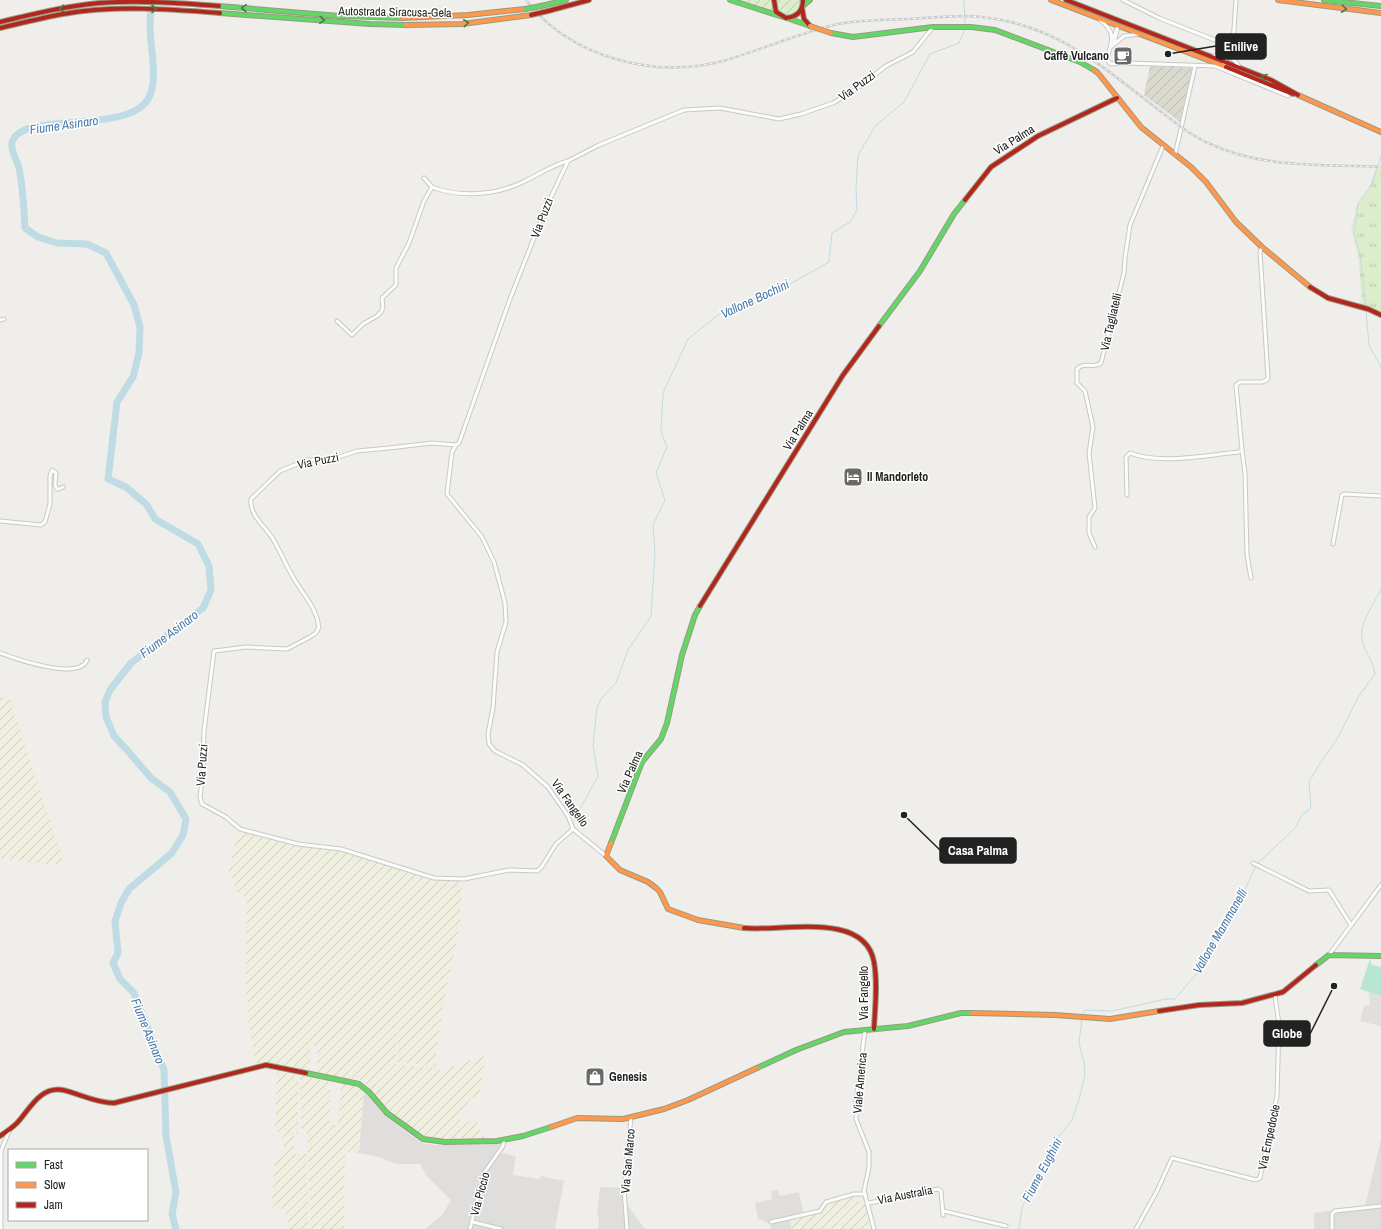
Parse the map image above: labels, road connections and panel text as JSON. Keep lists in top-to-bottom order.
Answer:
{
  "streets": {
    "main road": ["Autostrada Siracusa-Gela", "Via Palma", "Via Fangello"],
    "street": [
      "Via Puzzi",
      "Via Tagliatelli",
      "Viale America",
      "Via Empedocle",
      "Via San Marco",
      "Via Piccio",
      "Via Australia"
    ]
  },
  "crossings": [
    ["Via Puzzi", "Via Fangello"],
    ["Via Palma", "Via Fangello"]
  ],
  "water": [
    "Fiume Asinaro",
    "Vallone Bochini",
    "Vallone Mammanelli",
    "Fiume Eughini"
  ],
  "places": {
    "other": ["Enilive", "Casa Palma", "Globe"],
    "cafe": ["Caffè Vulcano"],
    "hotel": ["Il Mandorleto"],
    "shop": ["Genesis"]
  },
  "legend": ["Fast", "Slow", "Jam"]
}
